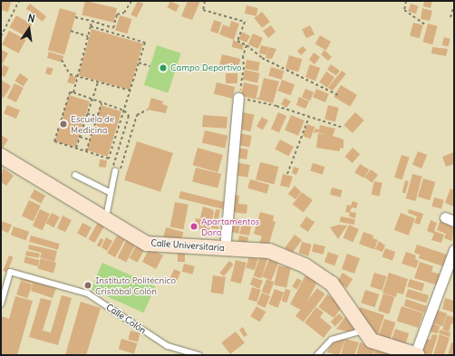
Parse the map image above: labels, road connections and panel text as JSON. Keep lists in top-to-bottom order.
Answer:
{
  "streets": {
    "street": ["Calle Universitaria"],
    "lane": ["Calle Colón"]
  },
  "places": [
    "Campo Deportivo",
    "Escuela de Medicina",
    "Apartamentos Dora",
    "Instituto Politécnico Cristóbal Colón"
  ],
  "north": "top"
}
